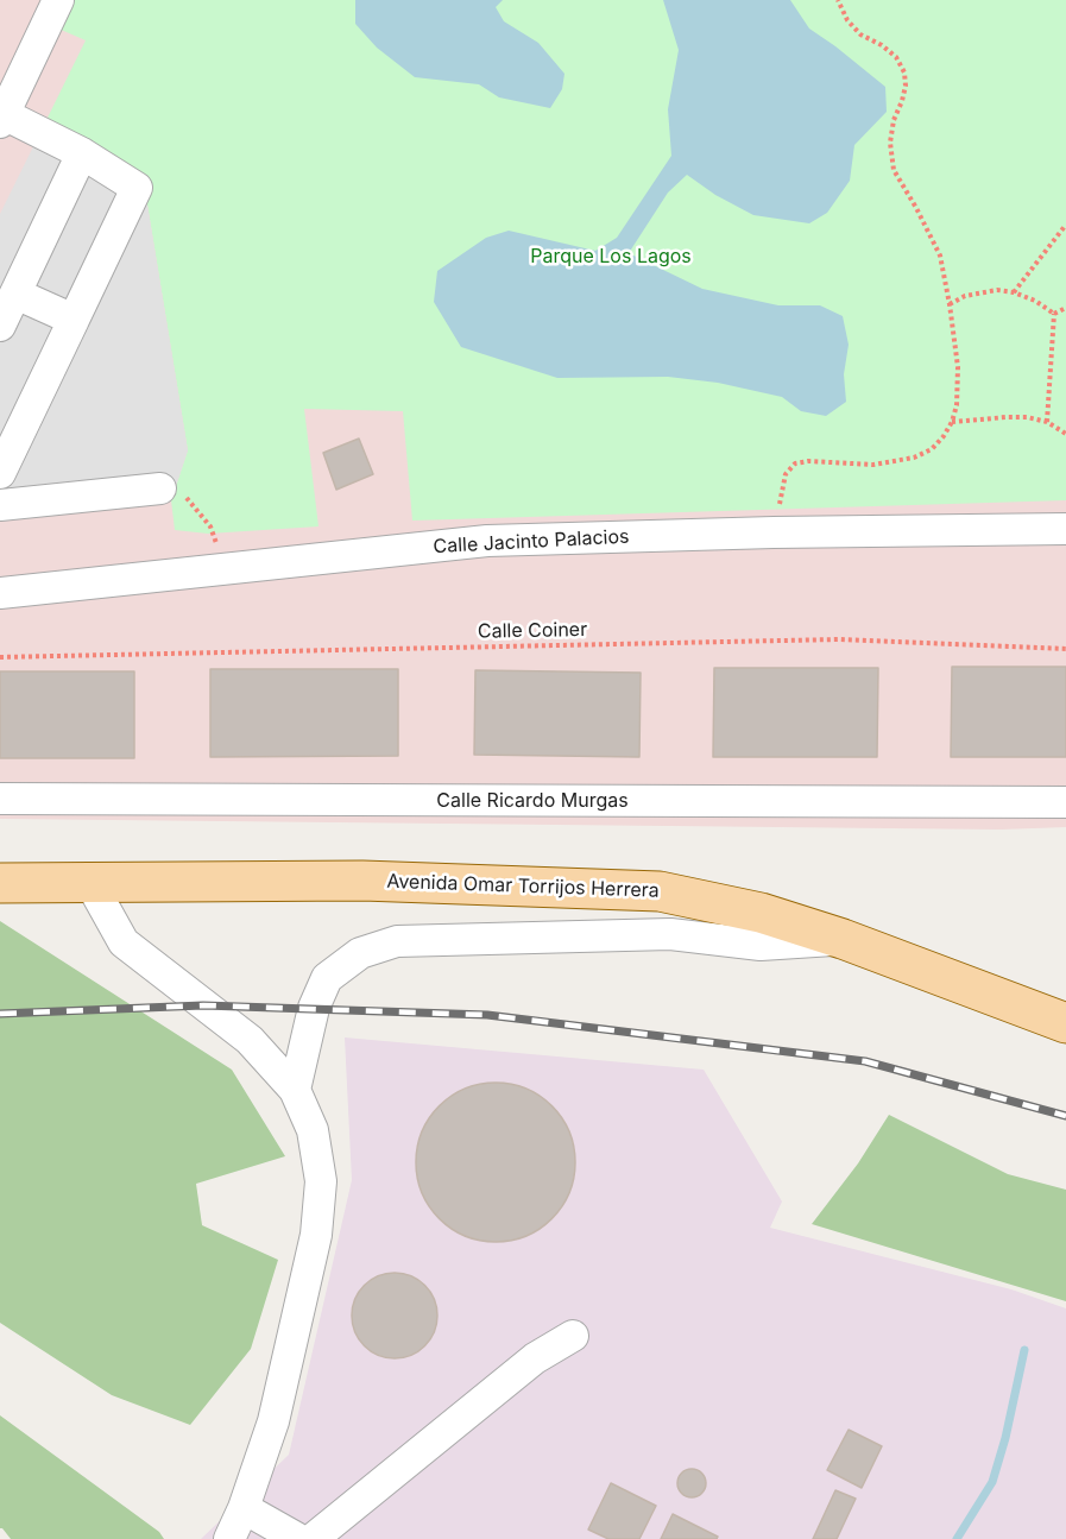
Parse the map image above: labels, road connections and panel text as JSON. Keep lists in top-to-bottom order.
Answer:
{
  "streets": {
    "main road": ["Avenida Omar Torrijos Herrera"],
    "lane": ["Calle Jacinto Palacios", "Calle Ricardo Murgas"],
    "path": ["Calle Coiner"]
  },
  "parks": ["Parque Los Lagos"]
}
